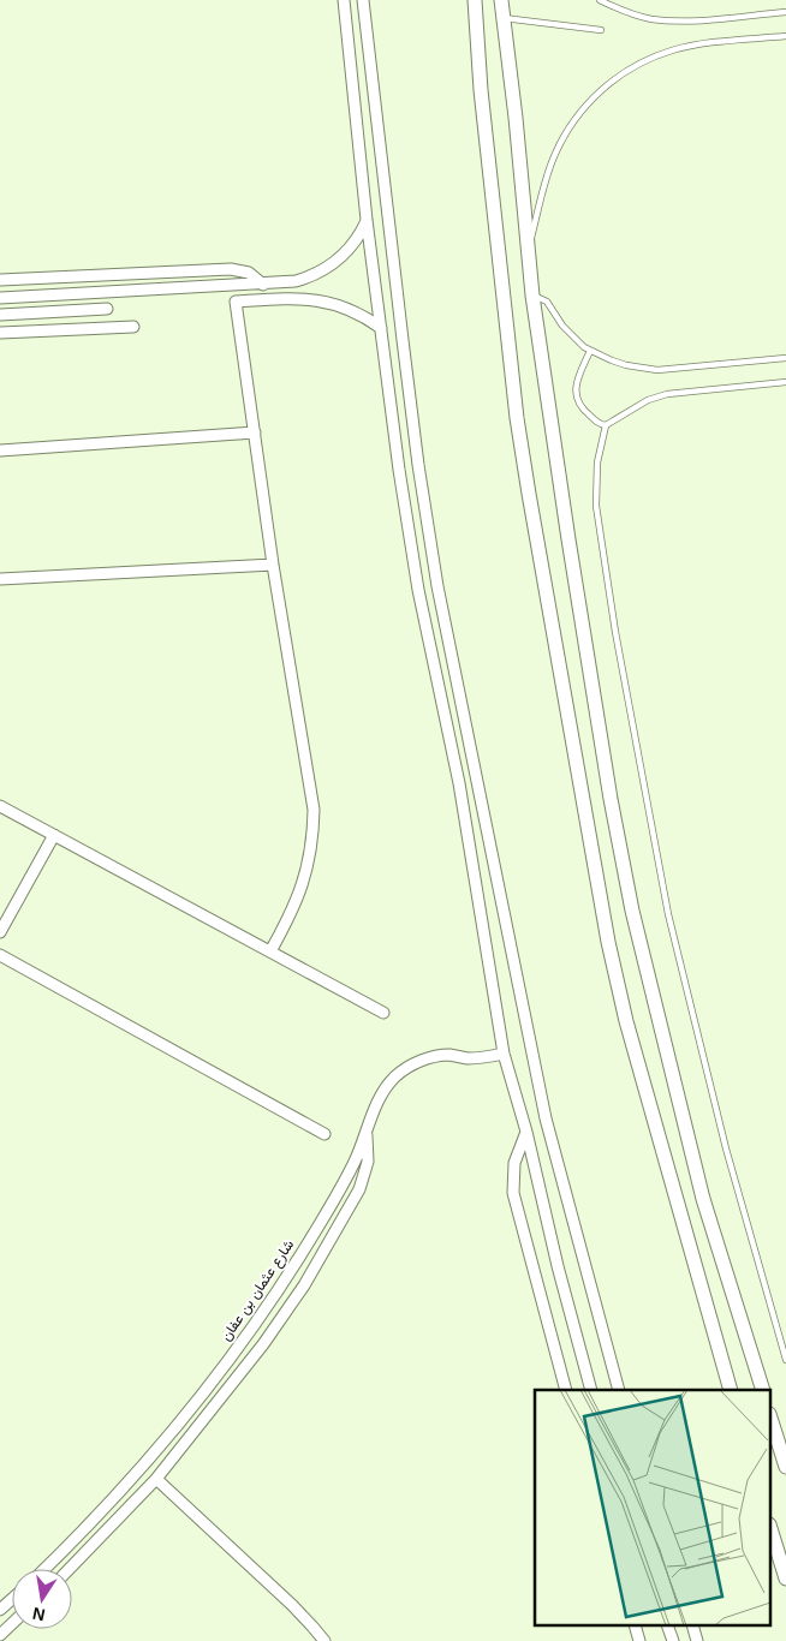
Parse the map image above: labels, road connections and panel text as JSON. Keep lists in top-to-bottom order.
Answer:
{
  "streets": {
    "street": ["شارع عثمان بن عفان"]
  },
  "north": "bottom"
}
